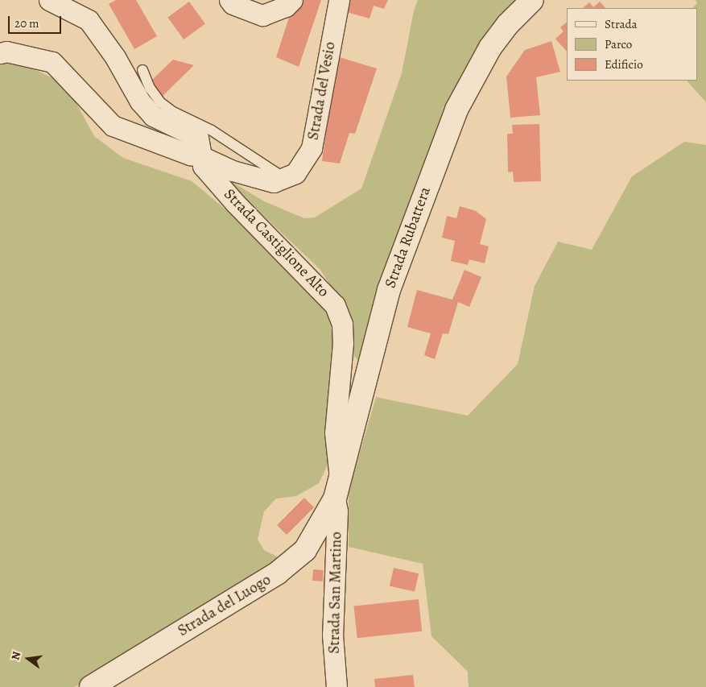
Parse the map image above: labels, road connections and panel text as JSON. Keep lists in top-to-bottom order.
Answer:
{
  "streets": {
    "street": [
      "Strada del Vesio",
      "Strada Rubattera",
      "Strada Castiglione Alto",
      "Strada San Martino",
      "Strada del Luogo"
    ]
  },
  "crossings": [
    ["Strada Rubattera", "Strada Castiglione Alto"],
    ["Strada Rubattera", "Strada San Martino"],
    ["Strada Rubattera", "Strada del Luogo"],
    ["Strada Castiglione Alto", "Strada San Martino"],
    ["Strada Castiglione Alto", "Strada del Luogo"],
    ["Strada San Martino", "Strada del Luogo"]
  ],
  "legend": ["Strada", "Parco", "Edificio"],
  "scale_bar": "20 m",
  "north": "left"
}
